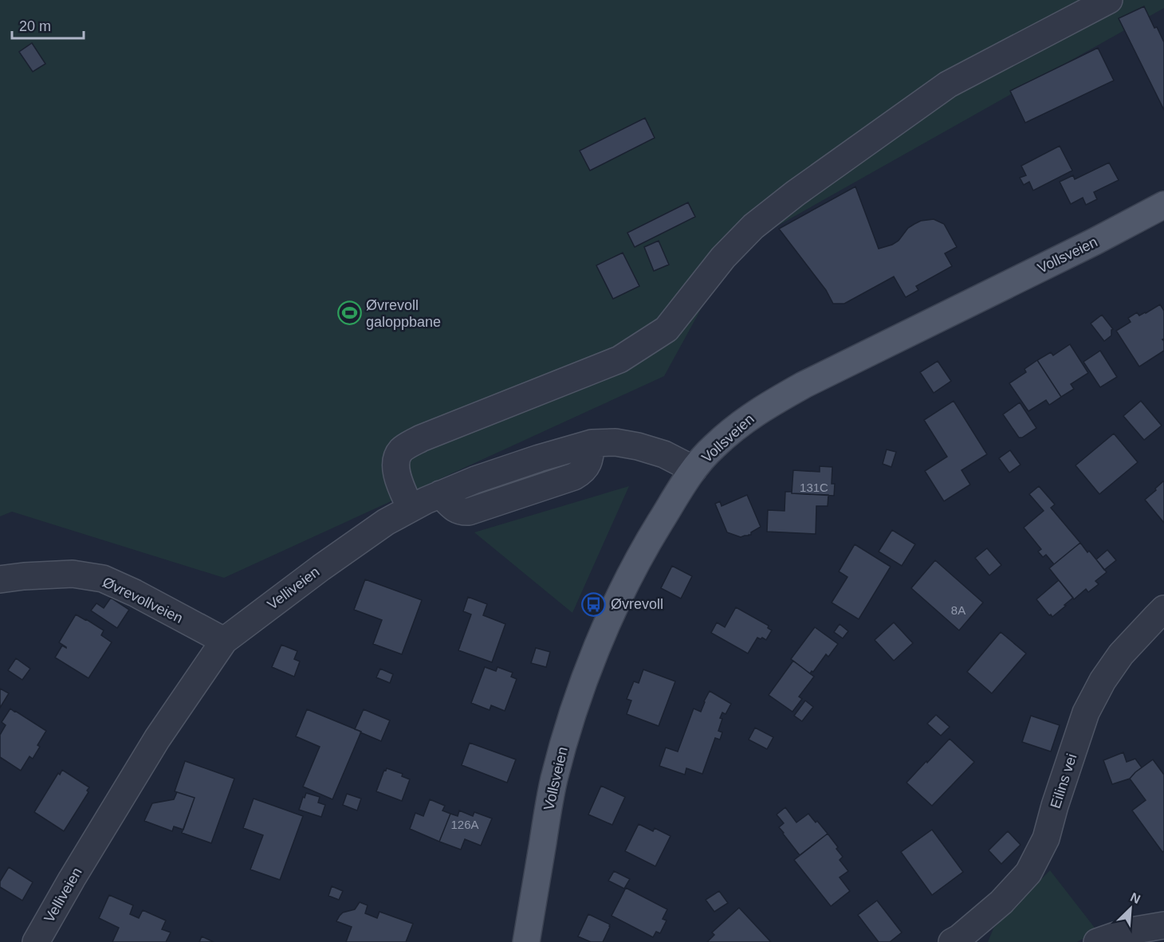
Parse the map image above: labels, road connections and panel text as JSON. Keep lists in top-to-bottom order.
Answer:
{
  "streets": {
    "main road": ["Vollsveien"],
    "street": ["Velliveien", "Øvrevollveien", "Eilins vei"]
  },
  "crossings": [
    ["Vollsveien", "Velliveien"],
    ["Velliveien", "Øvrevollveien"]
  ],
  "places": {
    "sports": ["Øvrevoll galoppbane"],
    "bus stop": ["Øvrevoll"]
  },
  "house_numbers": ["131C", "8A", "126A"],
  "scale_bar": "20 m",
  "north": "top right"
}
